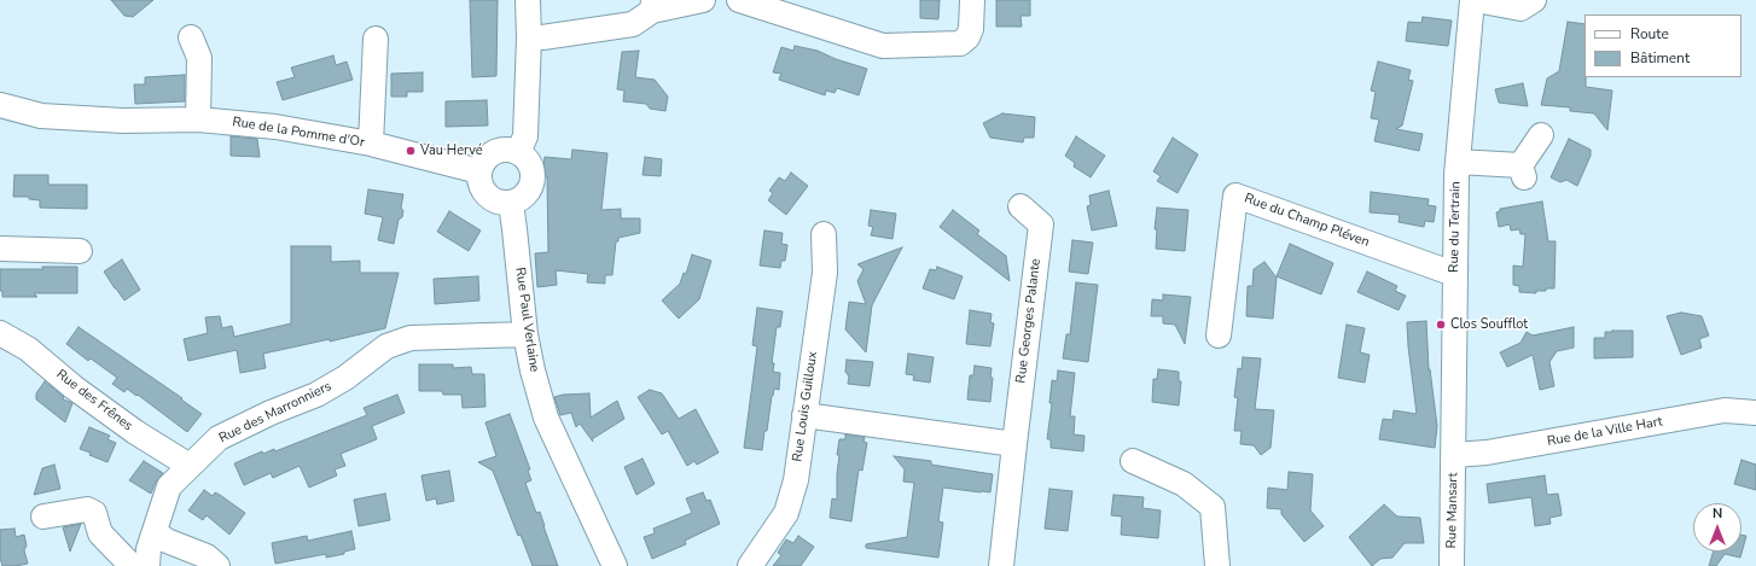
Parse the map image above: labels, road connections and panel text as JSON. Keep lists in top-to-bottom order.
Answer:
{
  "streets": {
    "street": [
      "Rue de la Pomme d'Or",
      "Rue du Champ Pléven",
      "Rue du Tertrain",
      "Rue Paul Verlaine",
      "Rue Georges Palante",
      "Rue des Frênes",
      "Rue Louis Guilloux",
      "Rue des Marronniers",
      "Rue de la Ville Hart",
      "Rue Mansart"
    ]
  },
  "crossings": [
    ["Rue de la Pomme d'Or", "Rue Paul Verlaine"],
    ["Rue du Champ Pléven", "Rue du Tertrain"],
    ["Rue du Tertrain", "Rue de la Ville Hart"],
    ["Rue du Tertrain", "Rue Mansart"],
    ["Rue Paul Verlaine", "Rue des Marronniers"],
    ["Rue des Frênes", "Rue des Marronniers"],
    ["Rue de la Ville Hart", "Rue Mansart"]
  ],
  "places": ["Vau Hervé", "Clos Soufflot"],
  "legend": ["Route", "Bâtiment"],
  "north": "top"
}
